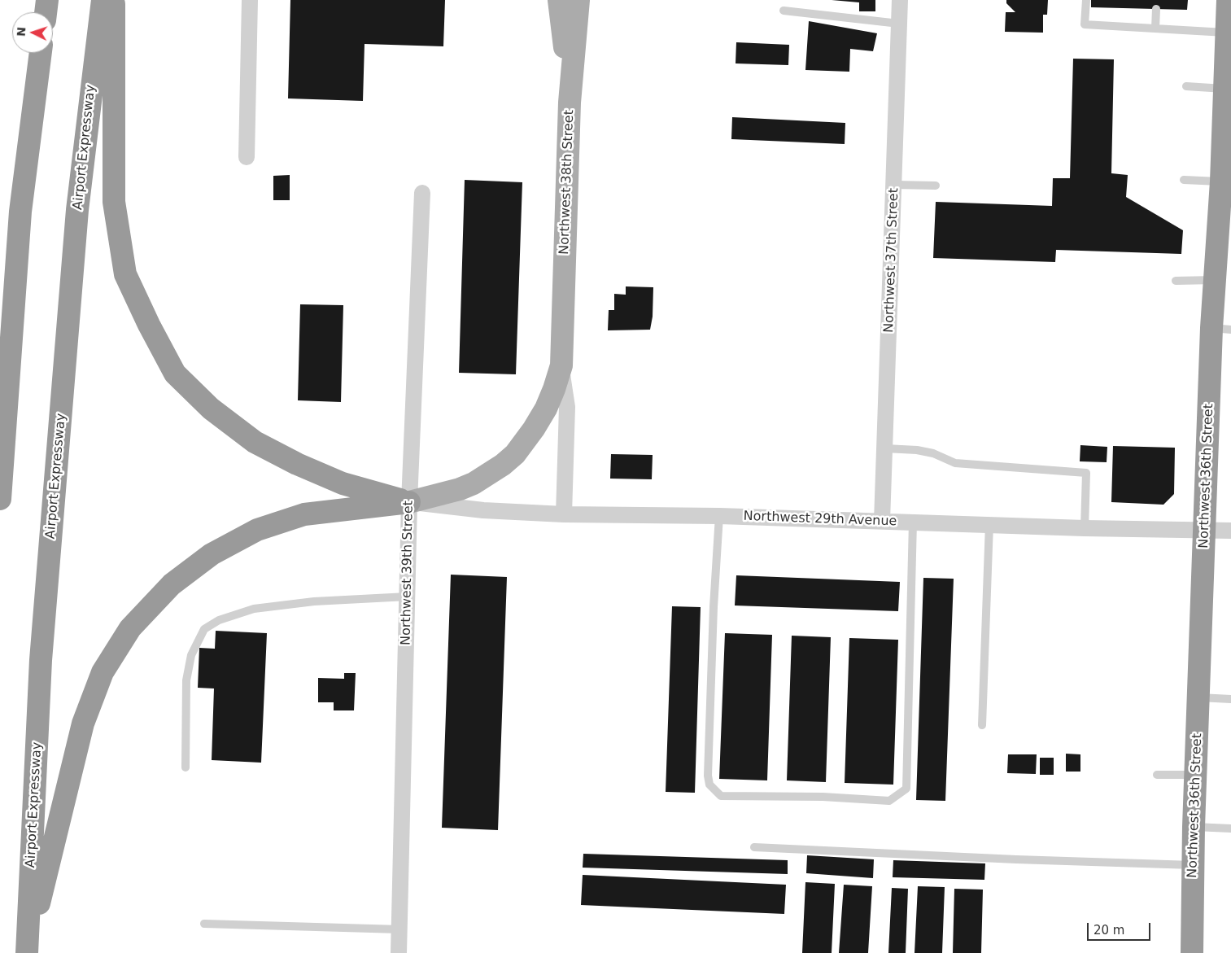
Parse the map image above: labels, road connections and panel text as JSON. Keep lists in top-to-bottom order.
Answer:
{
  "streets": {
    "highway": ["Airport Expressway", "Northwest 36th Street"],
    "main road": ["Northwest 38th Street"],
    "street": ["Northwest 37th Street", "Northwest 29th Avenue", "Northwest 39th Street"]
  },
  "crossings": [
    ["Northwest 38th Street", "Northwest 29th Avenue"],
    ["Northwest 38th Street", "Northwest 39th Street"],
    ["Northwest 37th Street", "Northwest 29th Avenue"],
    ["Northwest 36th Street", "Northwest 29th Avenue"],
    ["Northwest 29th Avenue", "Northwest 39th Street"]
  ],
  "scale_bar": "20 m",
  "north": "left"
}
